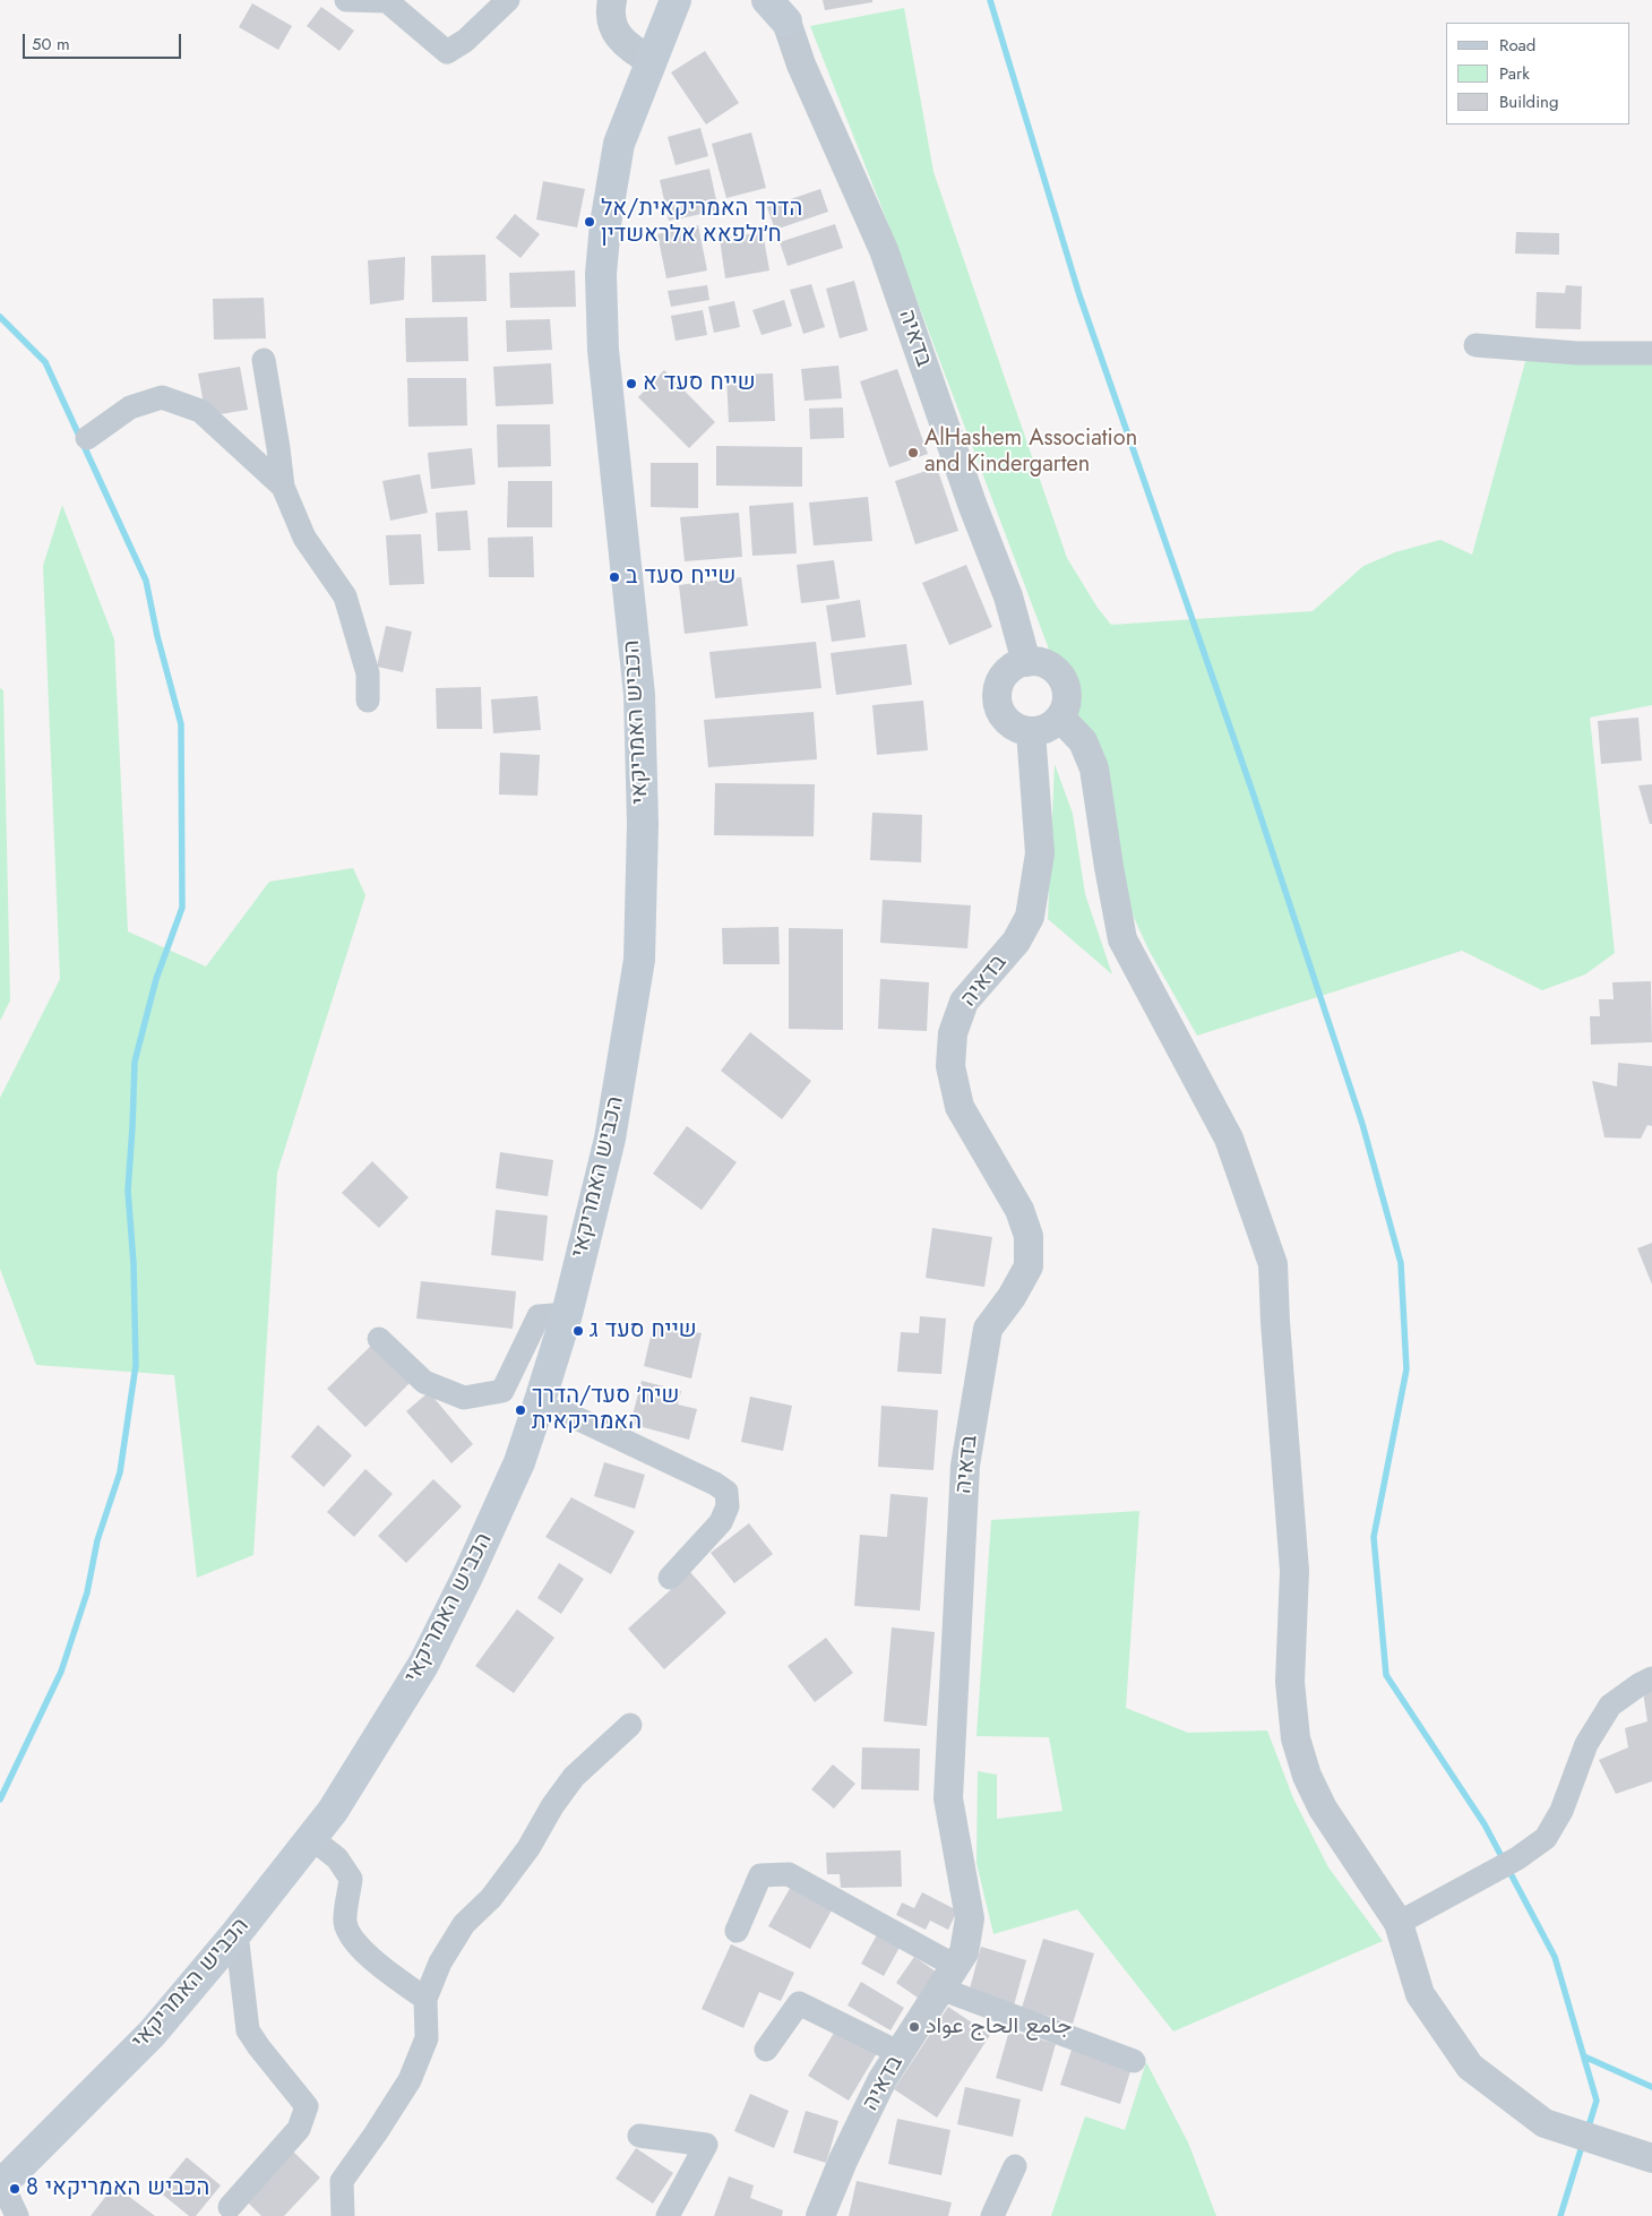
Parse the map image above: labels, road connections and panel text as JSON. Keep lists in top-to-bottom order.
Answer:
{
  "streets": {
    "main road": ["הכביש האמריקאי"],
    "street": ["בדאיה"]
  },
  "places": [
    "הדרך האמריקאית/אל ח׳ולפאא אלראשדין",
    "שייח סעד א",
    "AlHashem Association and Kindergarten",
    "שייח סעד ב",
    "שייח סעד ג",
    "שיח׳ סעד/הדרך האמריקאית",
    "جامع الحاج عواد",
    "הכביש האמריקאי 8"
  ],
  "legend": ["Road", "Park", "Building"],
  "scale_bar": "50 m"
}
